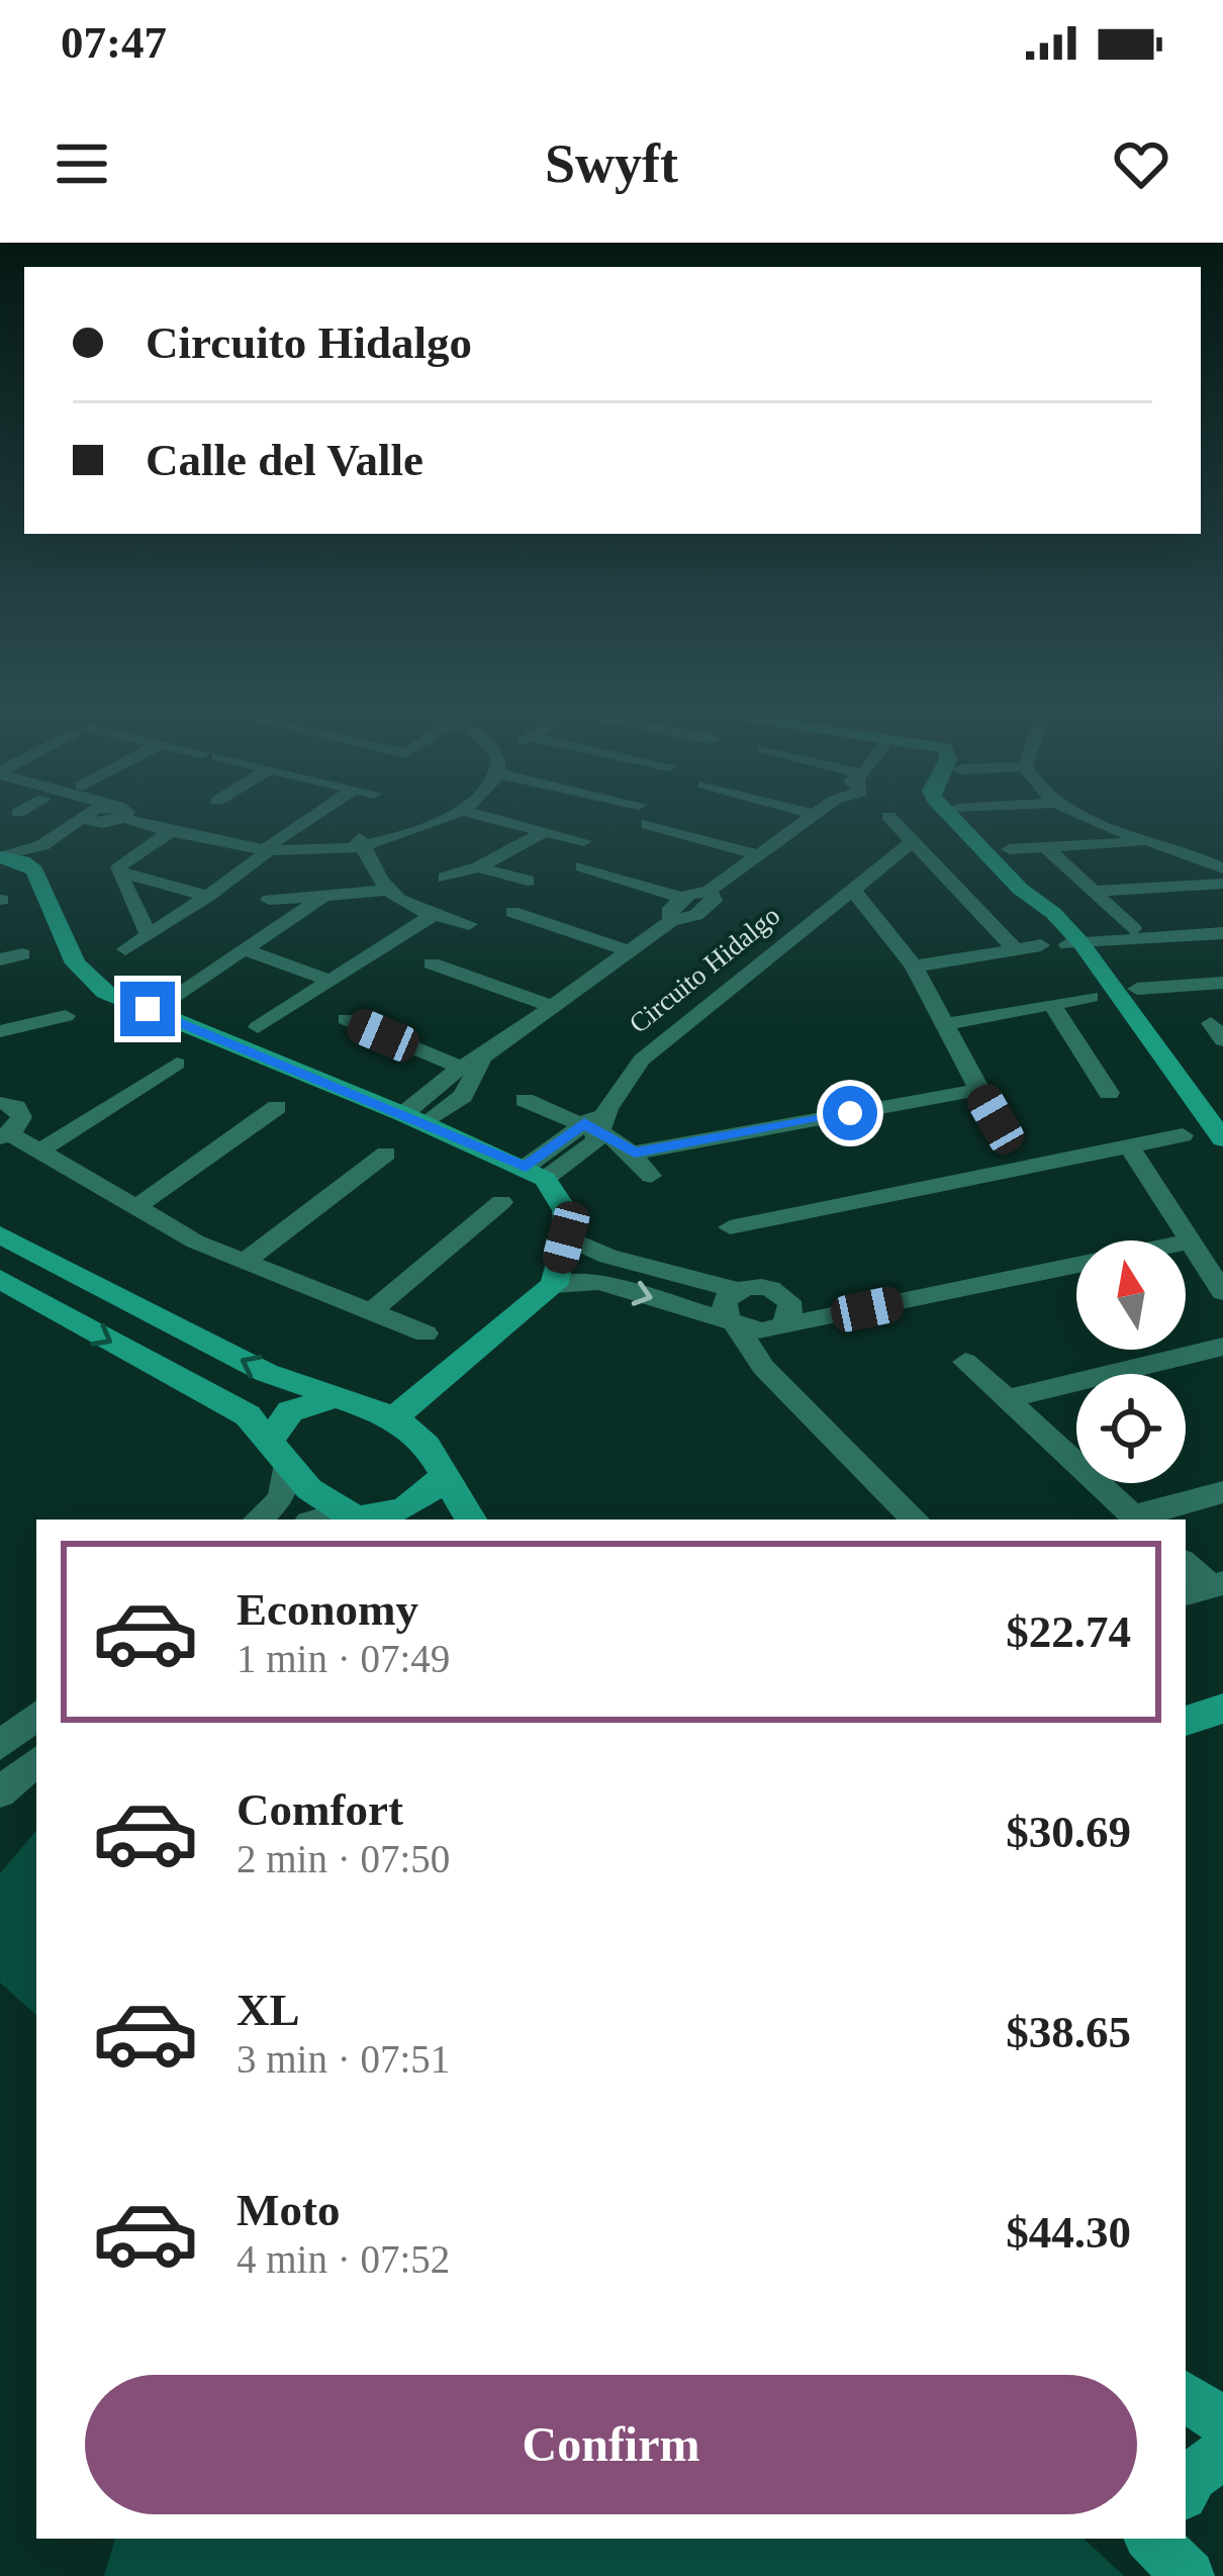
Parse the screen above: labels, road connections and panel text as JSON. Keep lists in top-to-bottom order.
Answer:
{
  "streets": {
    "street": ["Circuito Hidalgo"]
  },
  "north": "top",
  "page": {
    "status": "07:47",
    "header": "Swyft",
    "banner": ["Circuito Hidalgo", "Calle del Valle"],
    "list": [
      {
        "name": "Economy",
        "note": "1 min · 07:49",
        "value": "$22.74"
      },
      {
        "name": "Comfort",
        "note": "2 min · 07:50",
        "value": "$30.69"
      },
      {
        "name": "XL",
        "note": "3 min · 07:51",
        "value": "$38.65"
      },
      {
        "name": "Moto",
        "note": "4 min · 07:52",
        "value": "$44.30"
      }
    ],
    "buttons": "Confirm"
  }
}
